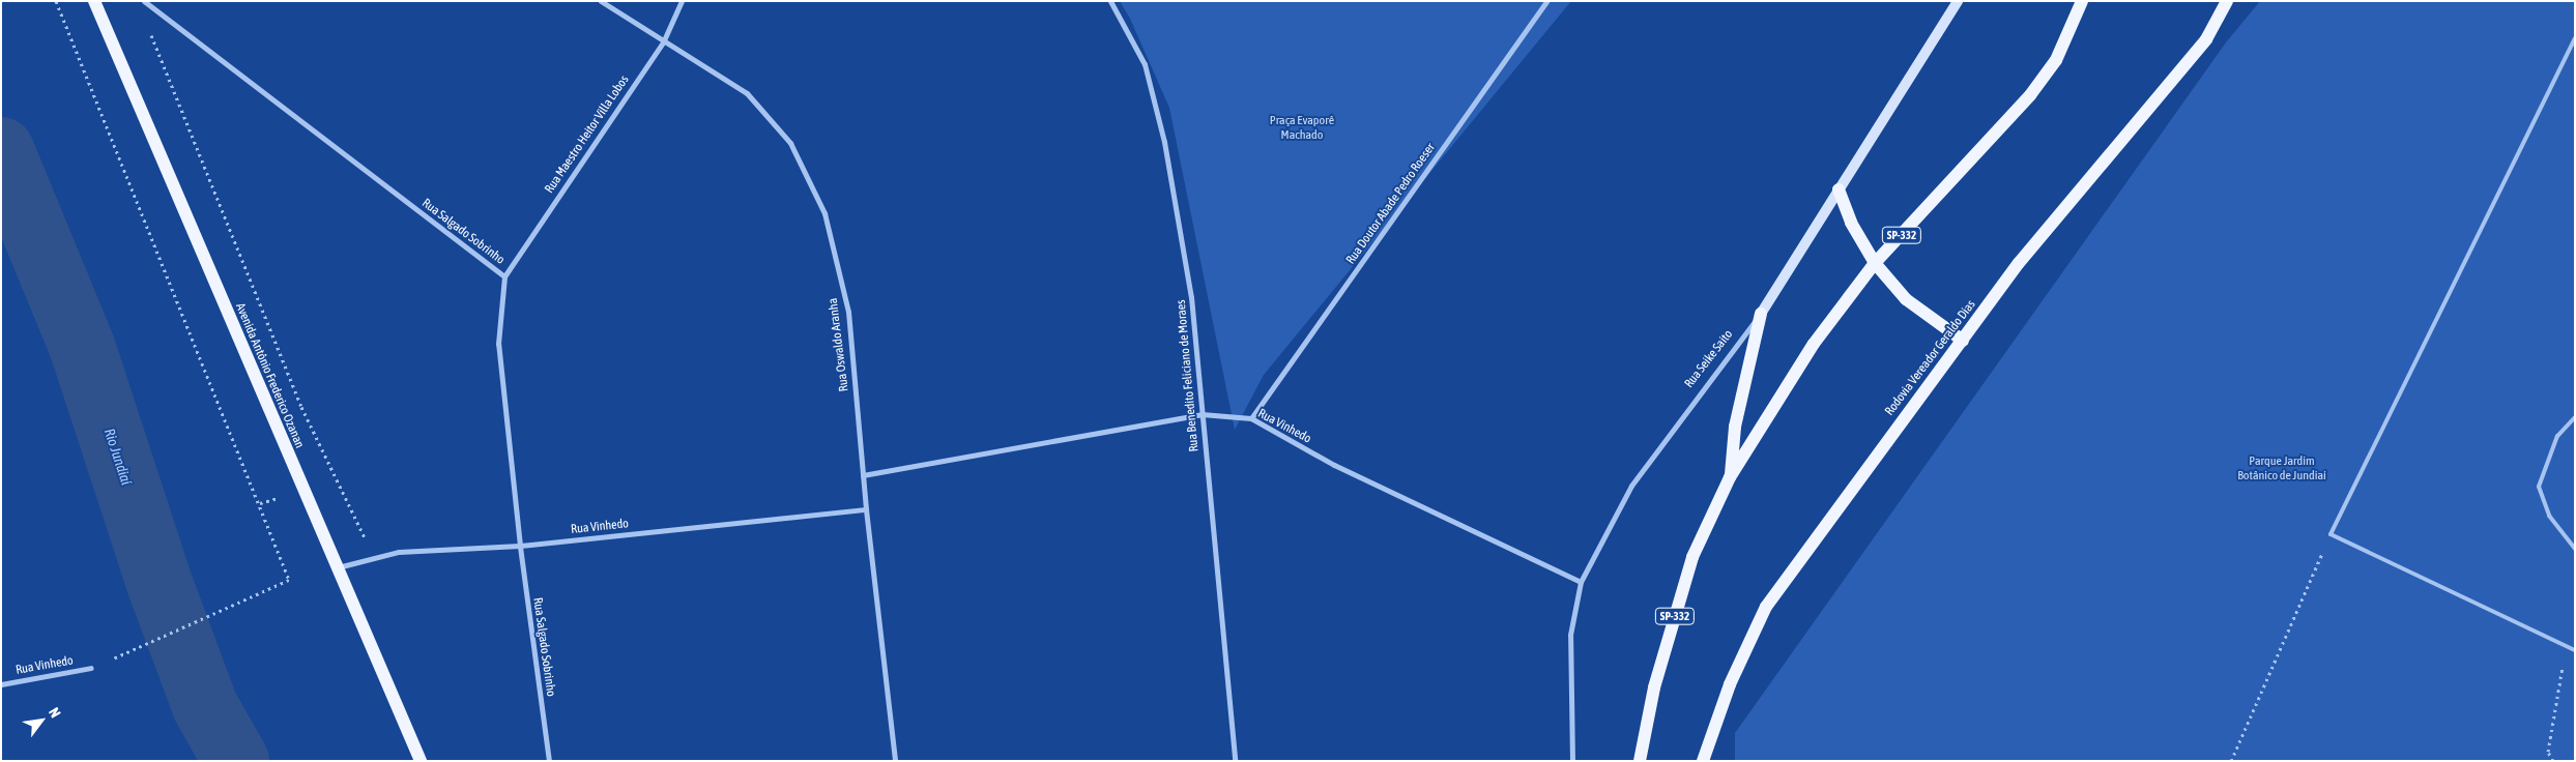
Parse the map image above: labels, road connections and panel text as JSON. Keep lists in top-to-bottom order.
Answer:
{
  "streets": {
    "main road": [
      "SP-332",
      "Rodovia Vereador Geraldo Dias",
      "Rua Seike Saito",
      "Avenida Antônio Frederico Ozanan"
    ],
    "street": [
      "Rua Maestro Heitor Villa Lobos",
      "Rua Doutor Abade Pedro Roeser",
      "Rua Salgado Sobrinho",
      "Rua Oswaldo Aranha",
      "Rua Benedito Feliciano de Moraes",
      "Rua Vinhedo"
    ]
  },
  "crossings": [
    ["Rua Maestro Heitor Villa Lobos", "Rua Salgado Sobrinho"],
    ["Rua Maestro Heitor Villa Lobos", "Rua Oswaldo Aranha"],
    ["Rua Doutor Abade Pedro Roeser", "Rua Vinhedo"],
    ["Rua Salgado Sobrinho", "Rua Vinhedo"],
    ["Rua Oswaldo Aranha", "Rua Vinhedo"],
    ["Rua Seike Saito", "Rua Vinhedo"],
    ["Avenida Antônio Frederico Ozanan", "Rua Vinhedo"],
    ["Rua Benedito Feliciano de Moraes", "Rua Vinhedo"]
  ],
  "water": ["Rio Jundiaí"],
  "parks": ["Praça Evaporê Machado", "Parque Jardim Botânico de Jundiaí"],
  "north": "top right"
}
